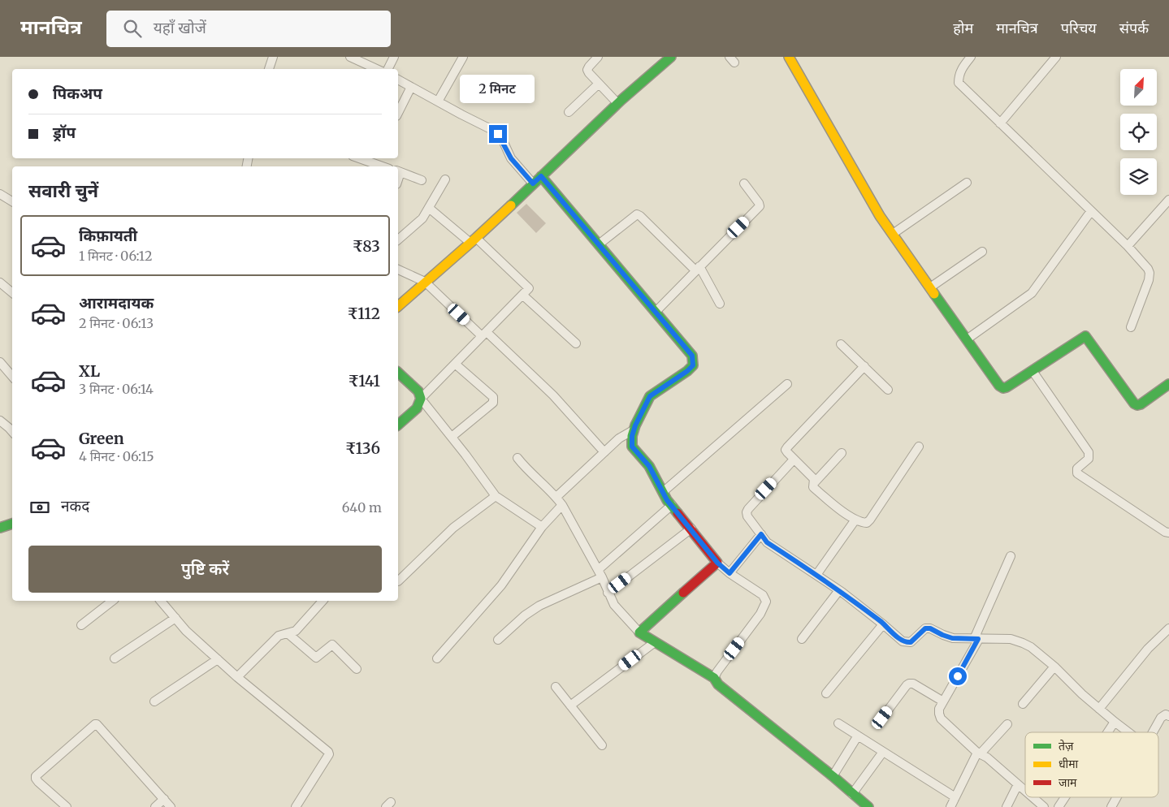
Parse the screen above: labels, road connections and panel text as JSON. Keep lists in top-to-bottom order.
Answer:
{
  "legend": ["तेज़", "धीमा", "जाम"],
  "north": "top right",
  "page": {
    "header": "मानचित्र",
    "search": "यहाँ खोजें",
    "nav": [
      "होम",
      "मानचित्र",
      "परिचय",
      "संपर्क"
    ],
    "banner": ["पिकअप", "ड्रॉप"],
    "bubble": "2 मिनट",
    "heading": "सवारी चुनें",
    "list": [
      {
        "name": "किफ़ायती",
        "note": "1 मिनट · 06:12",
        "value": "₹83"
      },
      {
        "name": "आरामदायक",
        "note": "2 मिनट · 06:13",
        "value": "₹112"
      },
      {
        "name": "XL",
        "note": "3 मिनट · 06:14",
        "value": "₹141"
      },
      {
        "name": "Green",
        "note": "4 मिनट · 06:15",
        "value": "₹136"
      }
    ],
    "pay": ["नकद", "640 m"],
    "buttons": "पुष्टि करें"
  }
}
